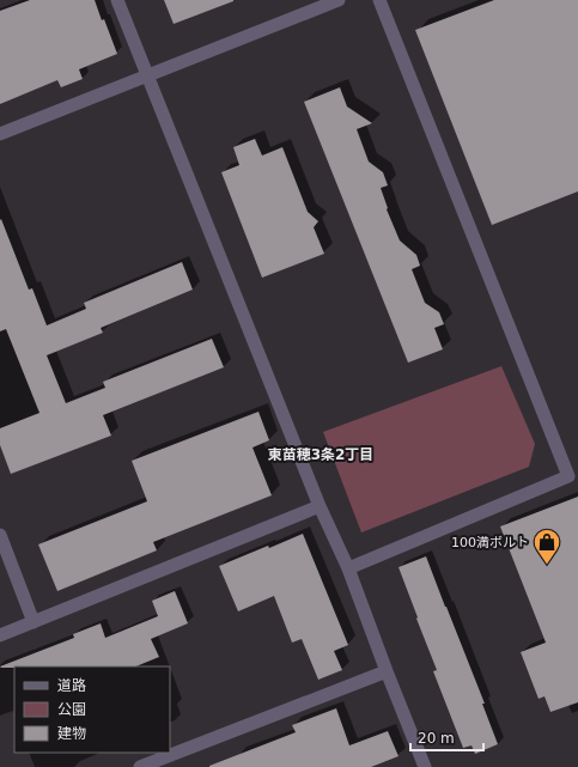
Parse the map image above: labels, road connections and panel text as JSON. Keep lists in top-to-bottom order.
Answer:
{
  "districts": ["東苗穂3条2丁目"],
  "places": {
    "shop": ["100満ボルト"]
  },
  "legend": ["道路", "公園", "建物"],
  "scale_bar": "20 m"
}
